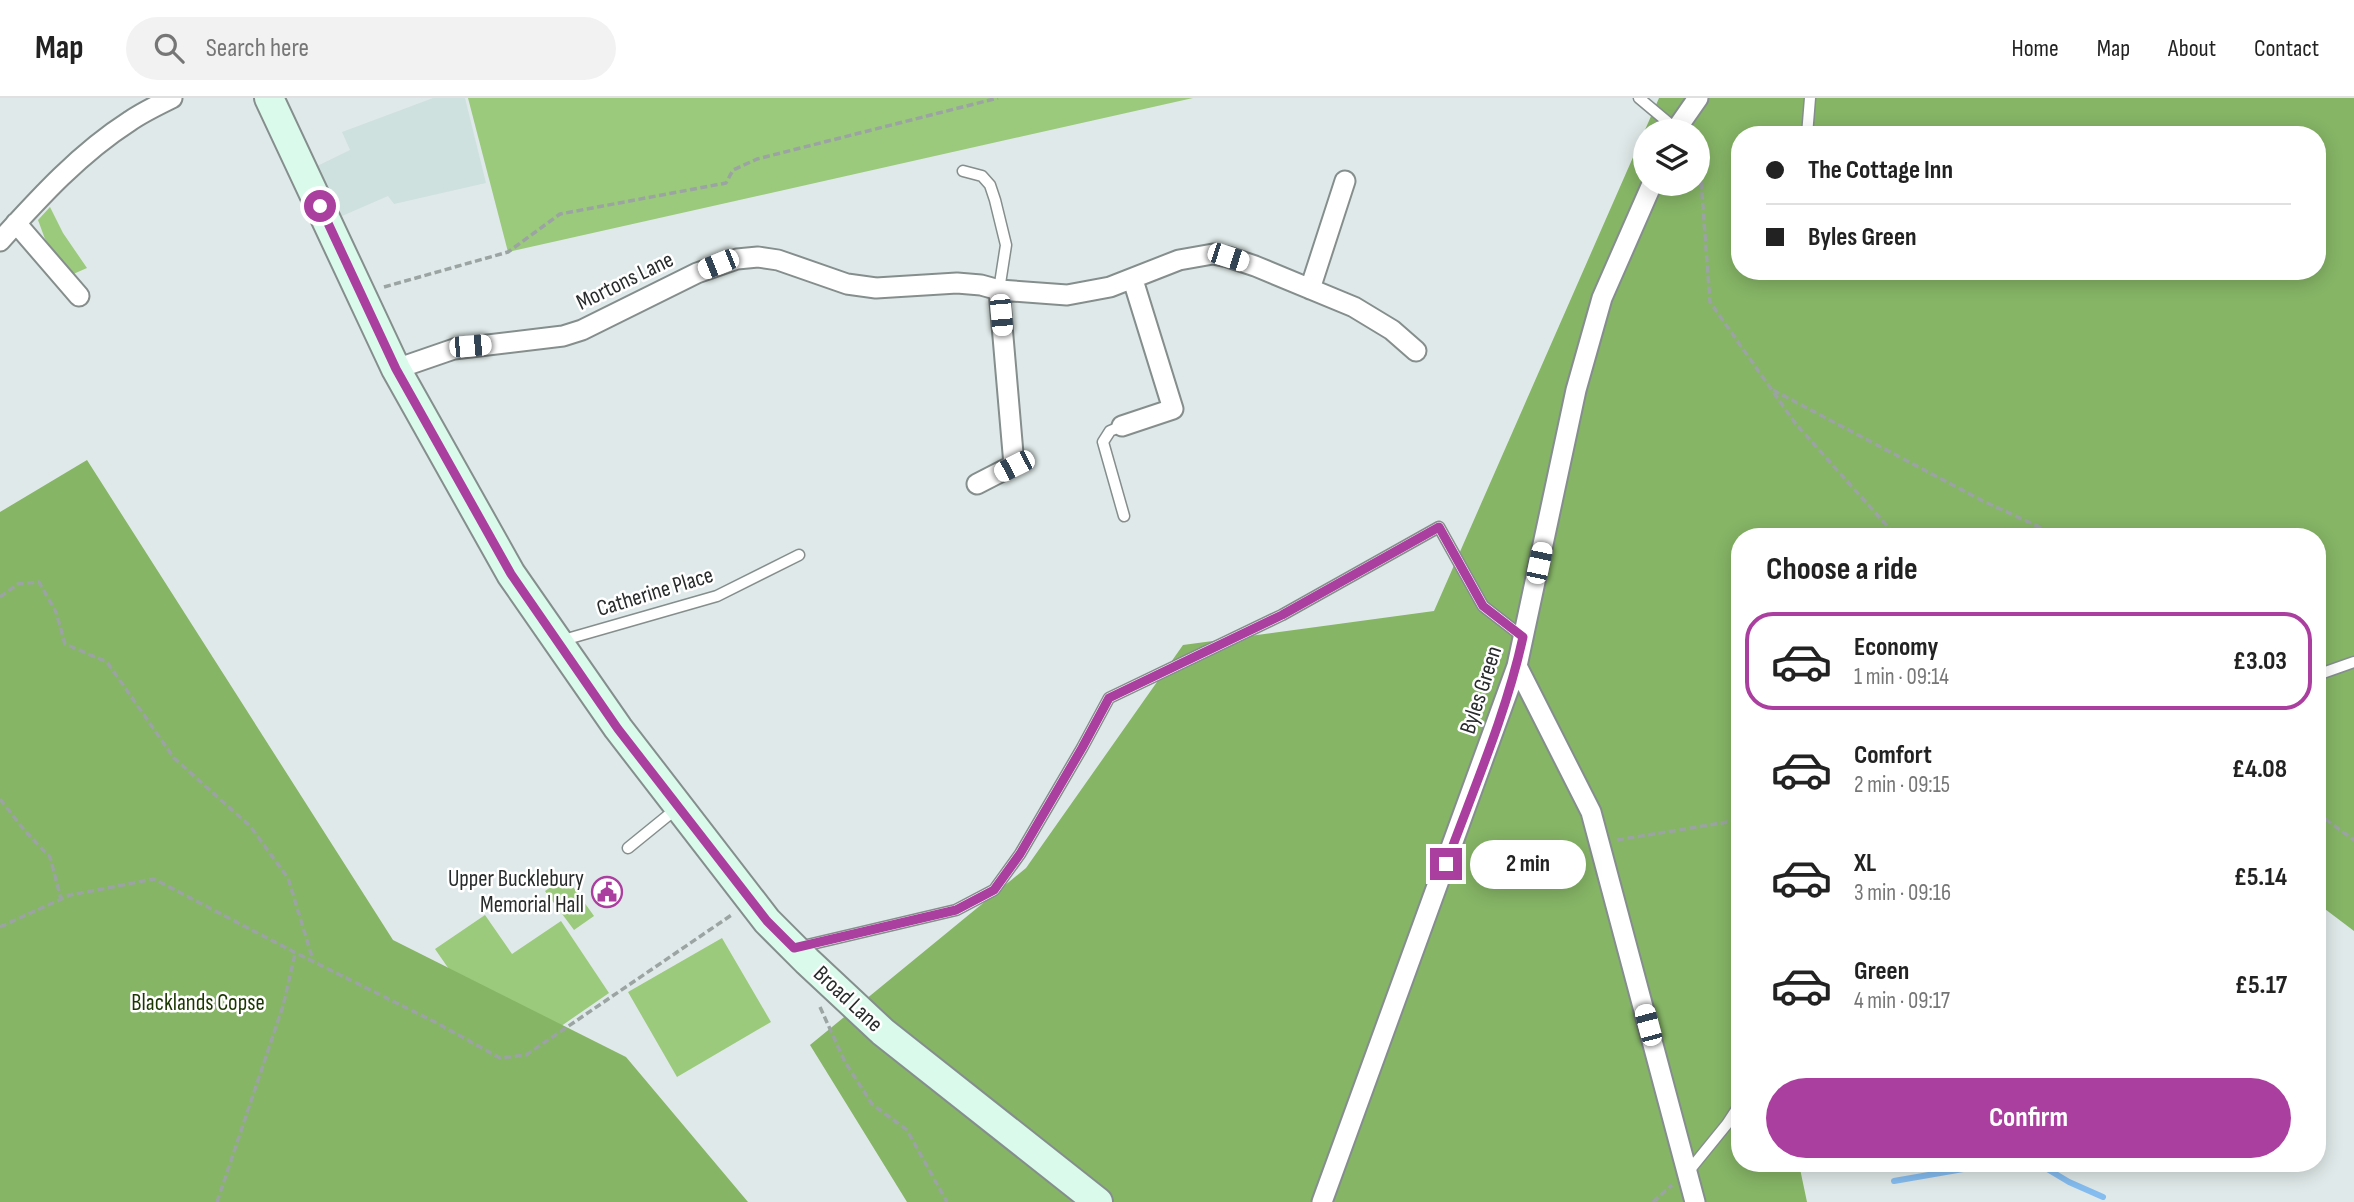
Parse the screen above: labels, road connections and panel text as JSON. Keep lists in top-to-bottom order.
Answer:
{
  "streets": {
    "street": ["Mortons Lane", "Byles Green", "Broad Lane"],
    "lane": ["Catherine Place"]
  },
  "crossings": [
    ["Mortons Lane", "Broad Lane"],
    ["Catherine Place", "Broad Lane"]
  ],
  "parks": ["Blacklands Copse"],
  "places": {
    "public building": ["Upper Bucklebury Memorial Hall"]
  },
  "page": {
    "header": "Map",
    "search": "Search here",
    "nav": [
      "Home",
      "Map",
      "About",
      "Contact"
    ],
    "banner": ["The Cottage Inn", "Byles Green"],
    "heading": "Choose a ride",
    "list": [
      {
        "name": "Economy",
        "note": "1 min · 09:14",
        "value": "£3.03"
      },
      {
        "name": "Comfort",
        "note": "2 min · 09:15",
        "value": "£4.08"
      },
      {
        "name": "XL",
        "note": "3 min · 09:16",
        "value": "£5.14"
      },
      {
        "name": "Green",
        "note": "4 min · 09:17",
        "value": "£5.17"
      }
    ],
    "bubble": "2 min",
    "buttons": "Confirm"
  }
}
